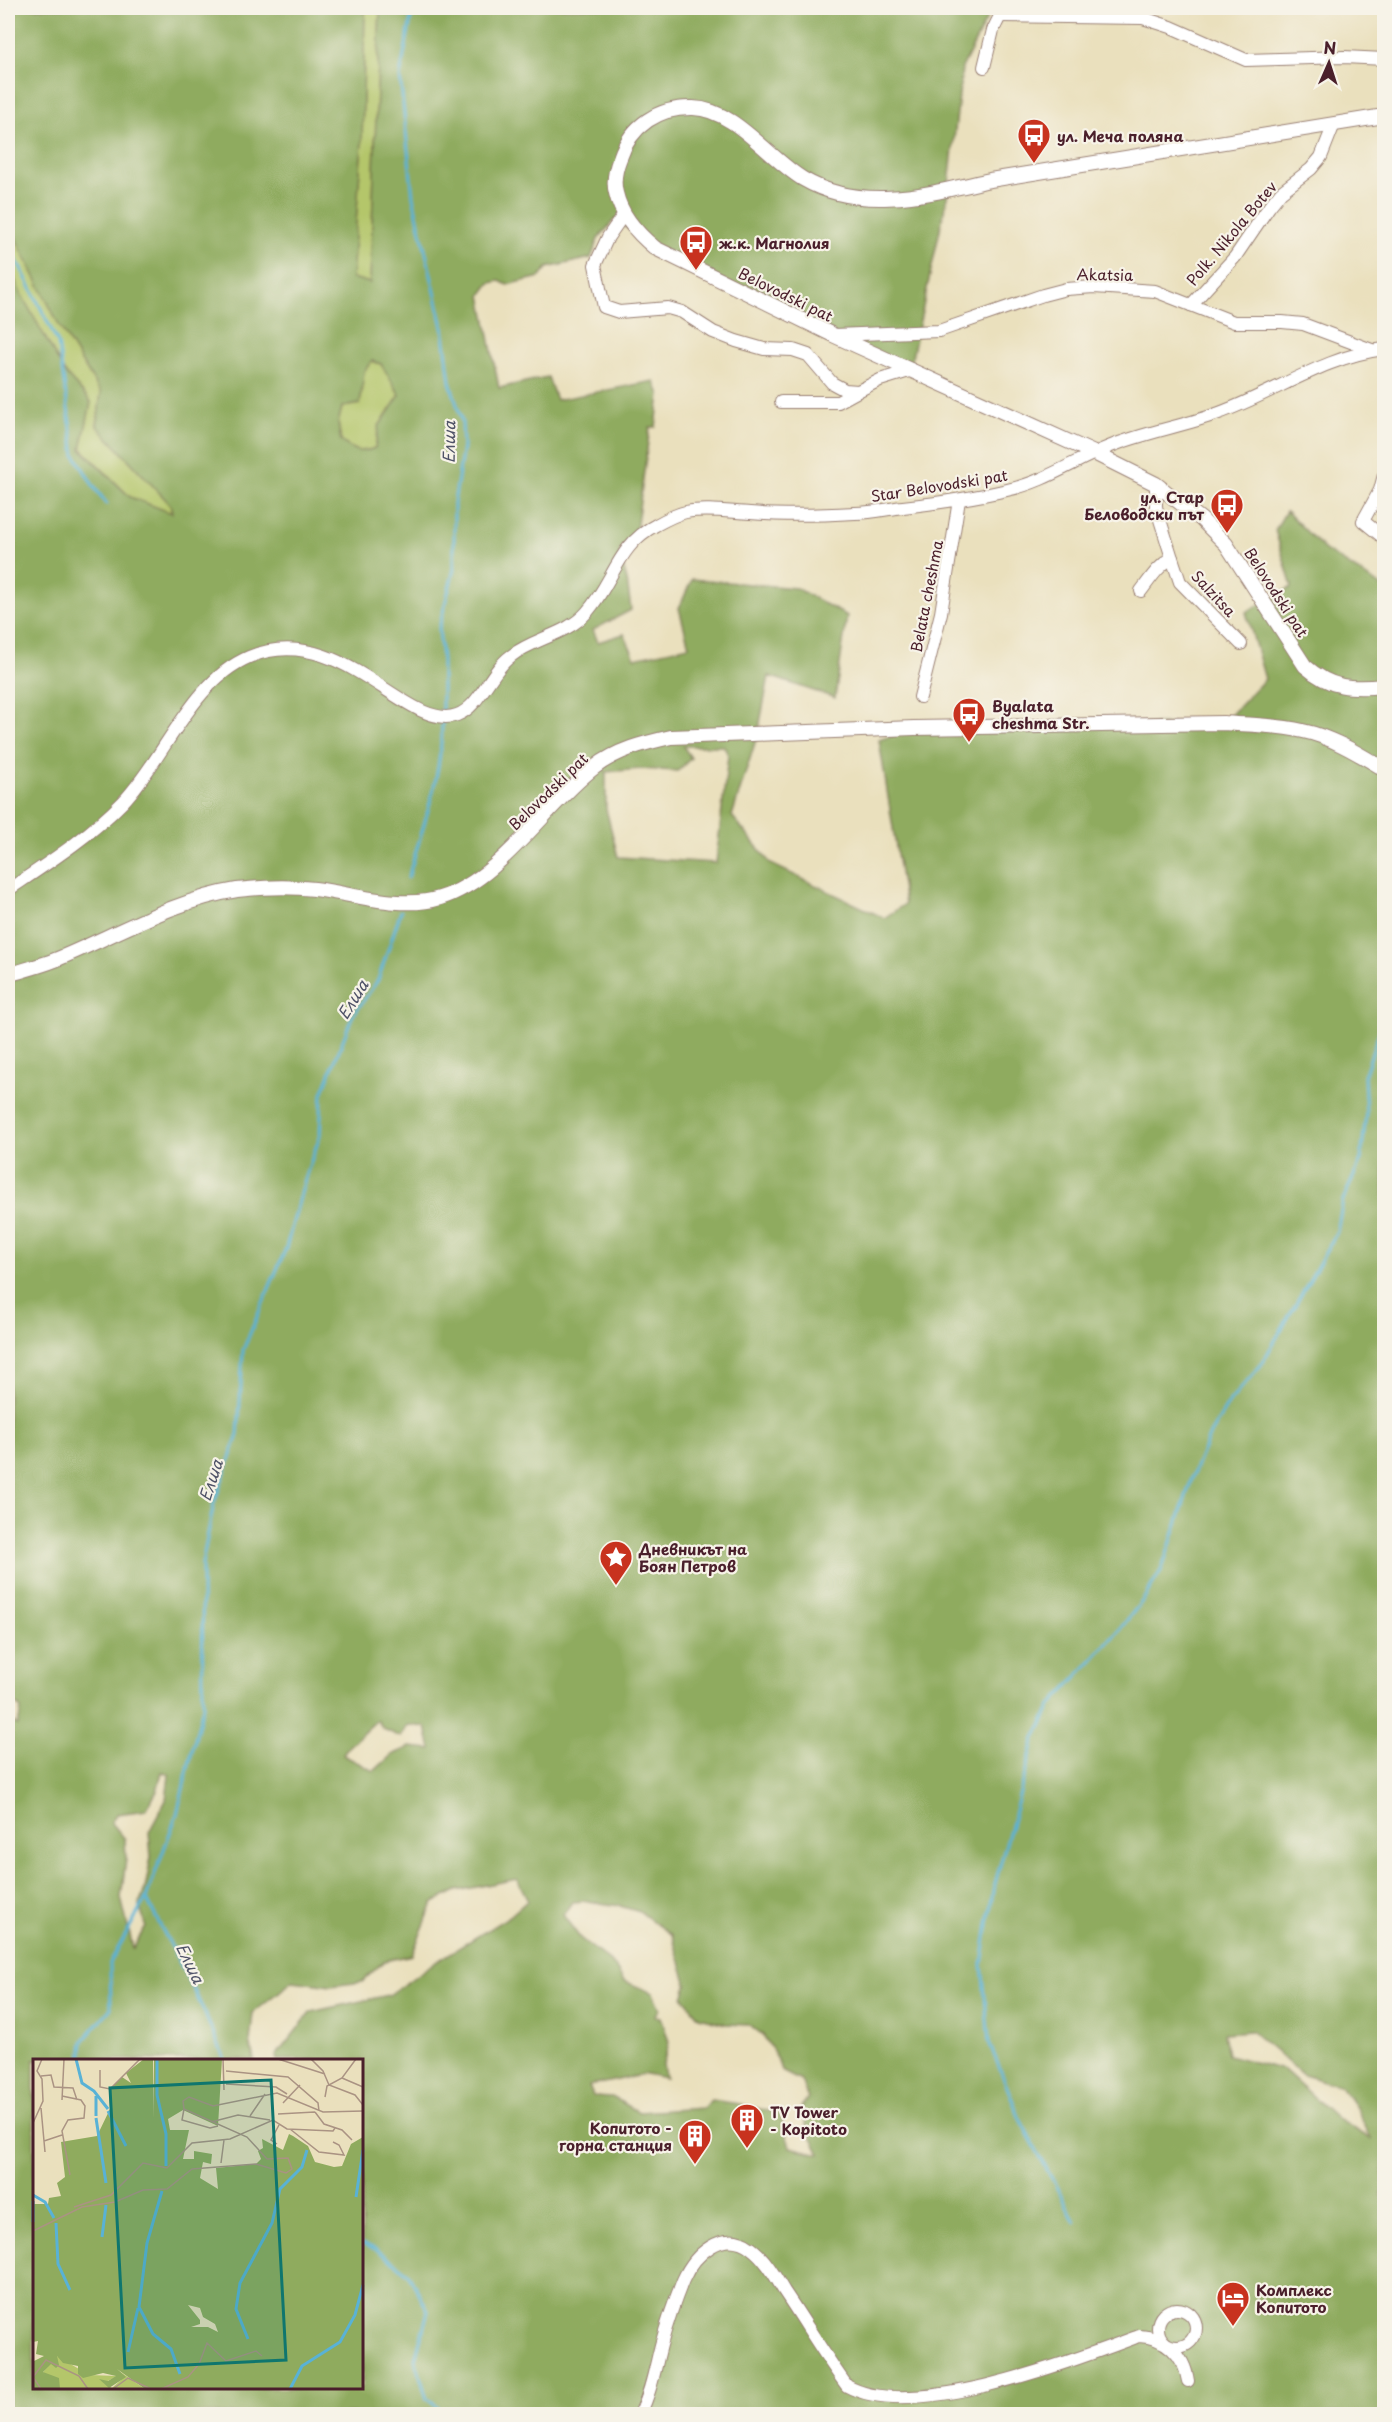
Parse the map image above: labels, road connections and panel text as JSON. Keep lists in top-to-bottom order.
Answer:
{
  "streets": {
    "street": [
      "Polk. Nikola Botev",
      "Akatsia",
      "Belovodski pat",
      "Star Belovodski pat",
      "Salzitsa",
      "Belata cheshma"
    ]
  },
  "crossings": [
    ["Polk. Nikola Botev", "Akatsia"],
    ["Polk. Nikola Botev", "Belovodski pat"],
    ["Akatsia", "Belovodski pat"],
    ["Akatsia", "Star Belovodski pat"],
    ["Belovodski pat", "Star Belovodski pat"],
    ["Belovodski pat", "Salzitsa"],
    ["Star Belovodski pat", "Belata cheshma"]
  ],
  "water": ["Елша"],
  "places": {
    "bus stop": [
      "ул. Меча поляна",
      "ж.к. Магнолия",
      "ул. Стар Беловодски път",
      "Byalata cheshma Str."
    ],
    "place": ["Дневникът на Боян Петров"],
    "building": ["TV Tower - Kopitoto", "Копитото - горна станция"],
    "hotel": ["Комплекс Копитото"]
  },
  "north": "top"
}
